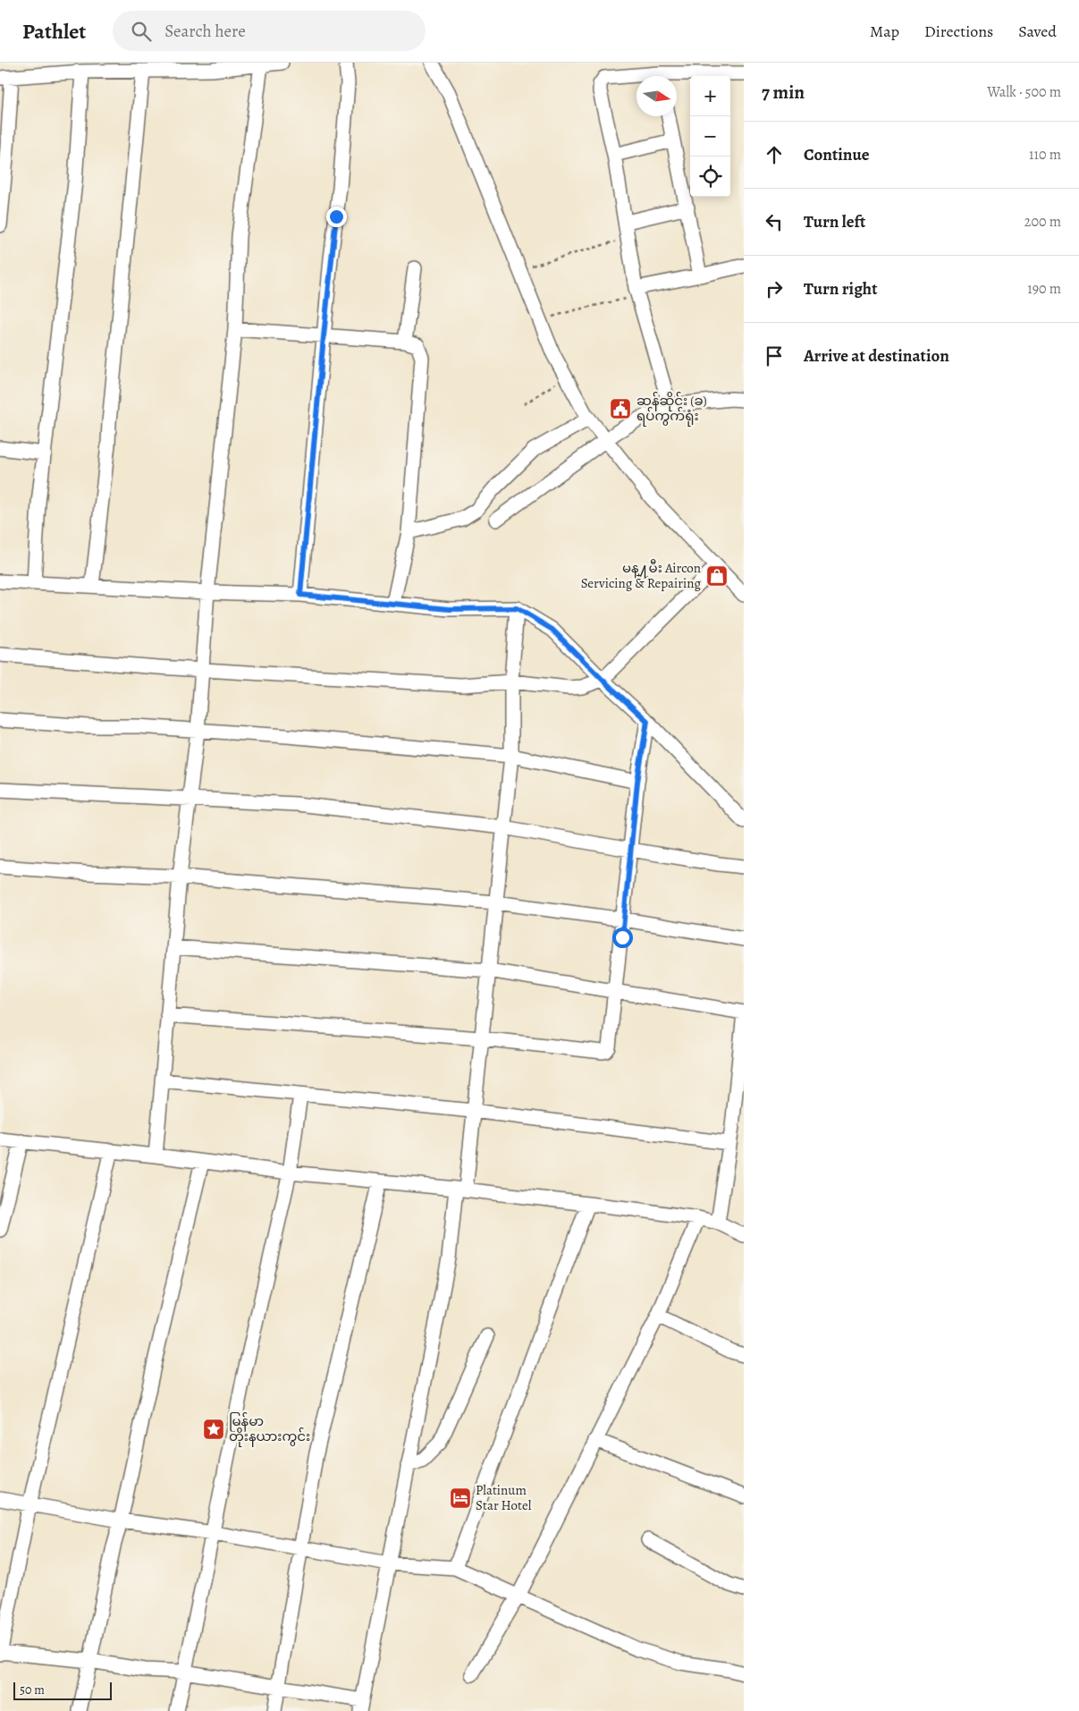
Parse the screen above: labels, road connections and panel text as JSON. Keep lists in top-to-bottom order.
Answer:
{
  "places": {
    "public building": ["ဆန်ဆိုင်း (ခ) ရပ်ကွက်ရုံး"],
    "shop": ["မန္႔မီး Aircon Servicing & Repairing"],
    "place": ["မြန်မာ တိုးနယားကွင်း"],
    "hotel": ["Platinum Star Hotel"]
  },
  "scale_bar": "50 m",
  "north": "right",
  "page": {
    "header": "Pathlet",
    "search": "Search here",
    "nav": ["Map", "Directions", "Saved"],
    "heading": ["7 min", "Walk · 500 m"],
    "map_buttons": ["+", "−"],
    "list": [
      ["Continue", "110 m"],
      ["Turn left", "200 m"],
      ["Turn right", "190 m"],
      "Arrive at destination"
    ],
    "scale": "50 m"
  }
}
